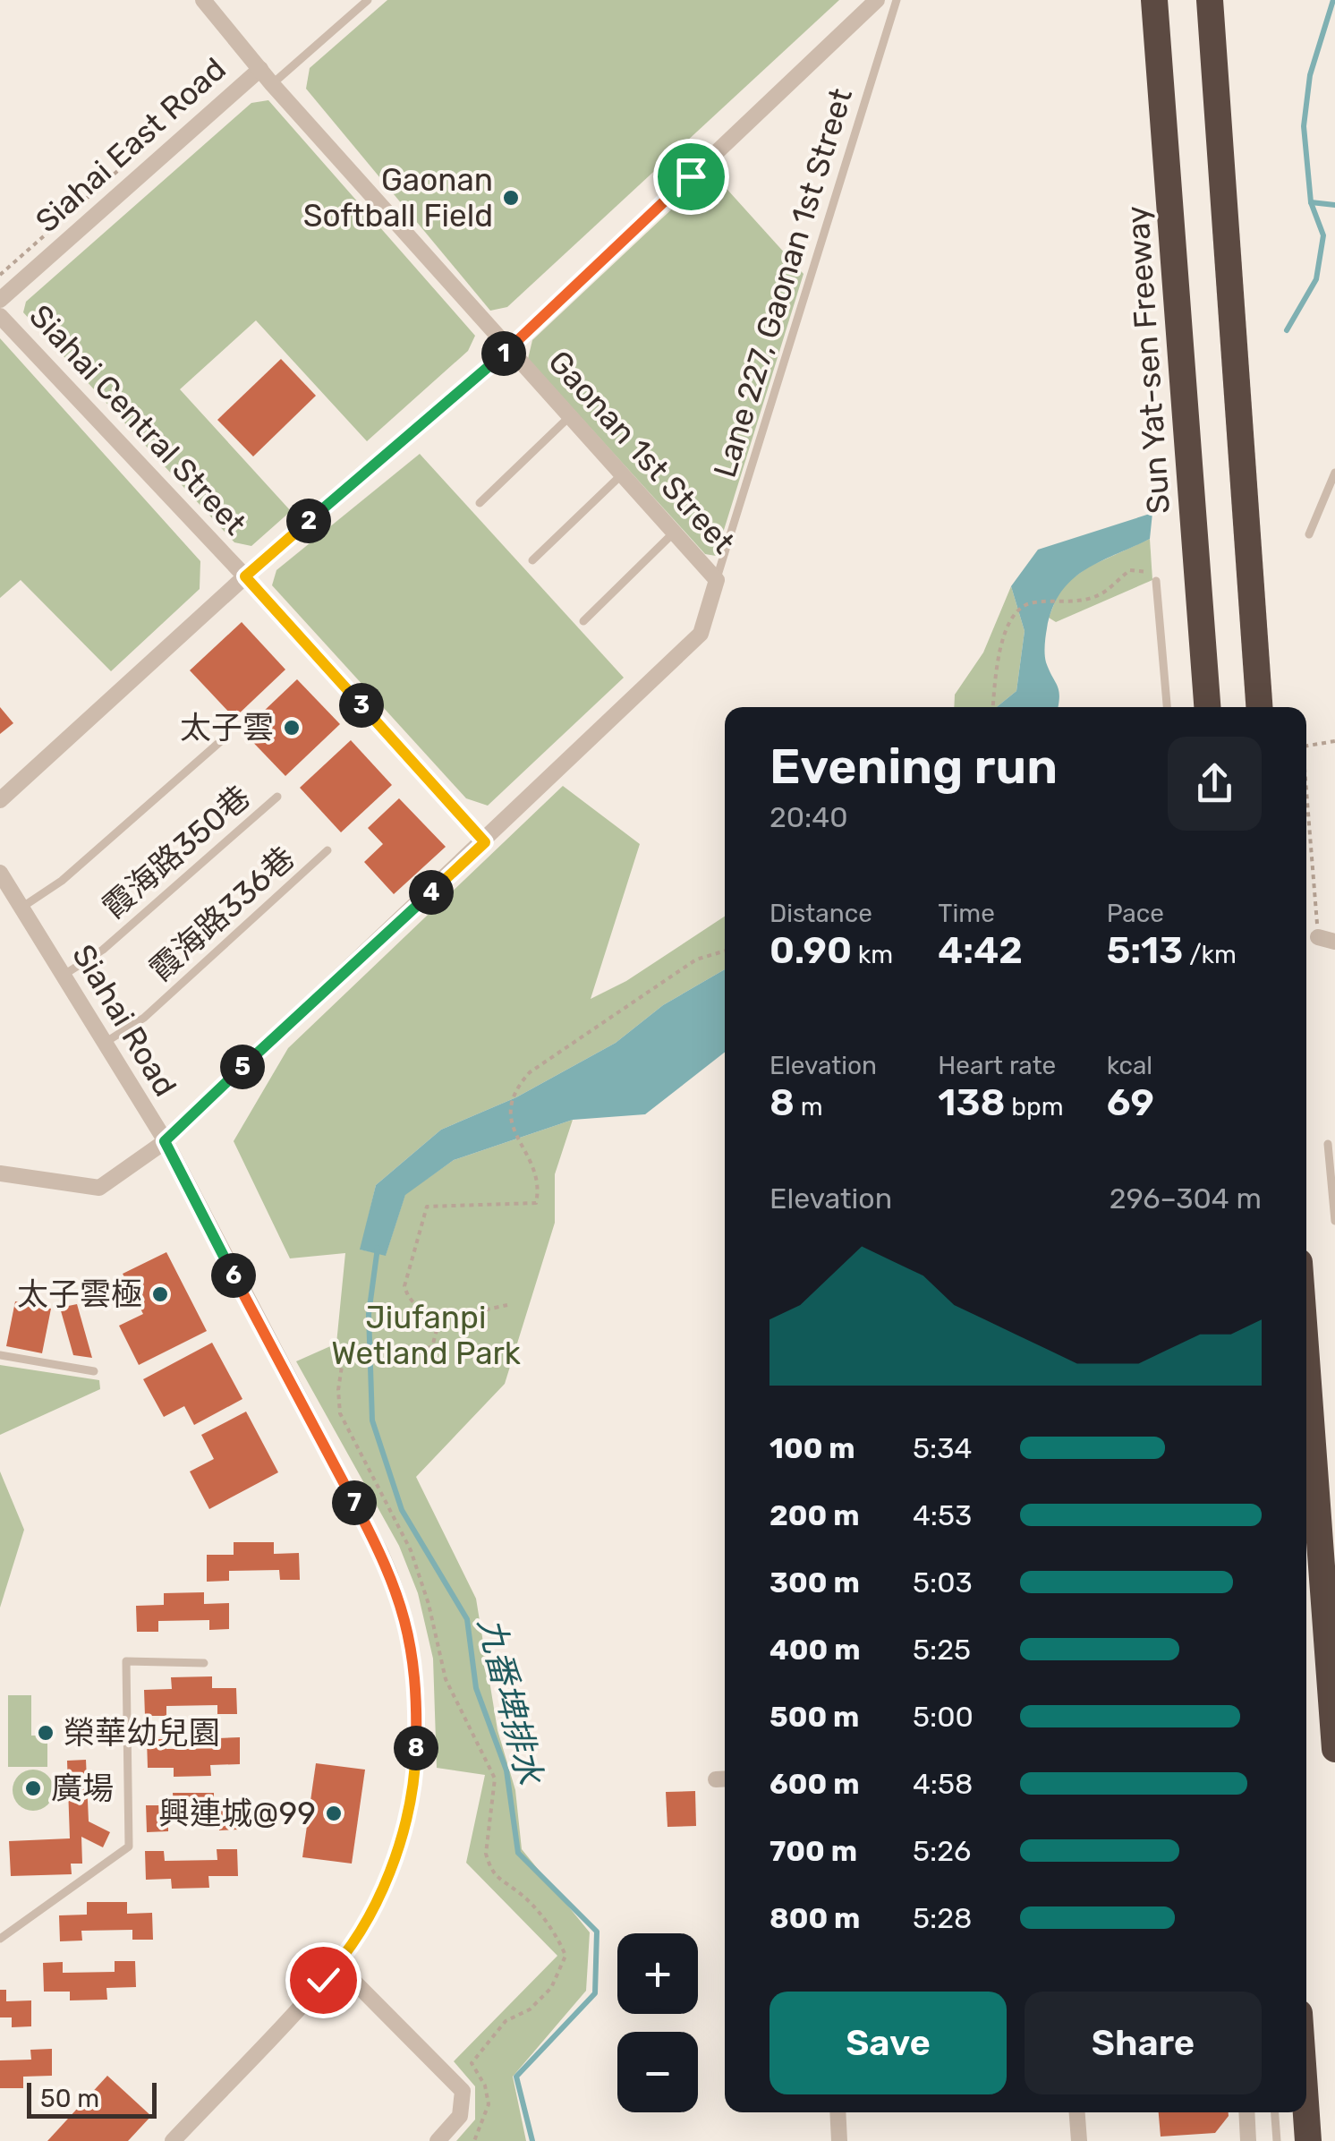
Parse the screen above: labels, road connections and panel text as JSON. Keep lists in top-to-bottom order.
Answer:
{
  "streets": {
    "highway": ["Sun Yat-sen Freeway"],
    "street": [
      "Siahai East Road",
      "Siahai Central Street",
      "Gaonan 1st Street",
      "Siahai Road"
    ],
    "lane": ["Lane 227, Gaonan 1st Street", "霞海路350巷", "霞海路336巷"]
  },
  "crossings": [
    ["Siahai East Road", "Gaonan 1st Street"],
    ["Lane 227, Gaonan 1st Street", "Gaonan 1st Street"],
    ["霞海路350巷", "Siahai Road"],
    ["霞海路336巷", "Siahai Road"]
  ],
  "water": ["九番埤排水"],
  "parks": ["Jiufanpi Wetland Park"],
  "places": [
    "Gaonan Softball Field",
    "太子雲",
    "太子雲極",
    "榮華幼兒園",
    "廣場",
    "興連城@99"
  ],
  "scale_bar": "50 m",
  "page": {
    "pins": [
      "1",
      "2",
      "3",
      "4",
      "5",
      "6",
      "7",
      "8"
    ],
    "heading": ["Evening run", "20:40"],
    "stats": [
      ["Distance", "0.90 km"],
      ["Time", "4:42"],
      ["Pace", "5:13 /km"],
      ["Elevation", "8 m"],
      ["Heart rate", "138 bpm"],
      ["kcal", "69"]
    ],
    "chart": ["Elevation", "296–304 m"],
    "list": [
      {
        "name": "100 m",
        "note": "5:34"
      },
      {
        "name": "200 m",
        "note": "4:53"
      },
      {
        "name": "300 m",
        "note": "5:03"
      },
      {
        "name": "400 m",
        "note": "5:25"
      },
      {
        "name": "500 m",
        "note": "5:00"
      },
      {
        "name": "600 m",
        "note": "4:58"
      },
      {
        "name": "700 m",
        "note": "5:26"
      },
      {
        "name": "800 m",
        "note": "5:28"
      }
    ],
    "map_buttons": ["+", "−"],
    "buttons": ["Save", "Share"],
    "scale": "50 m"
  }
}
